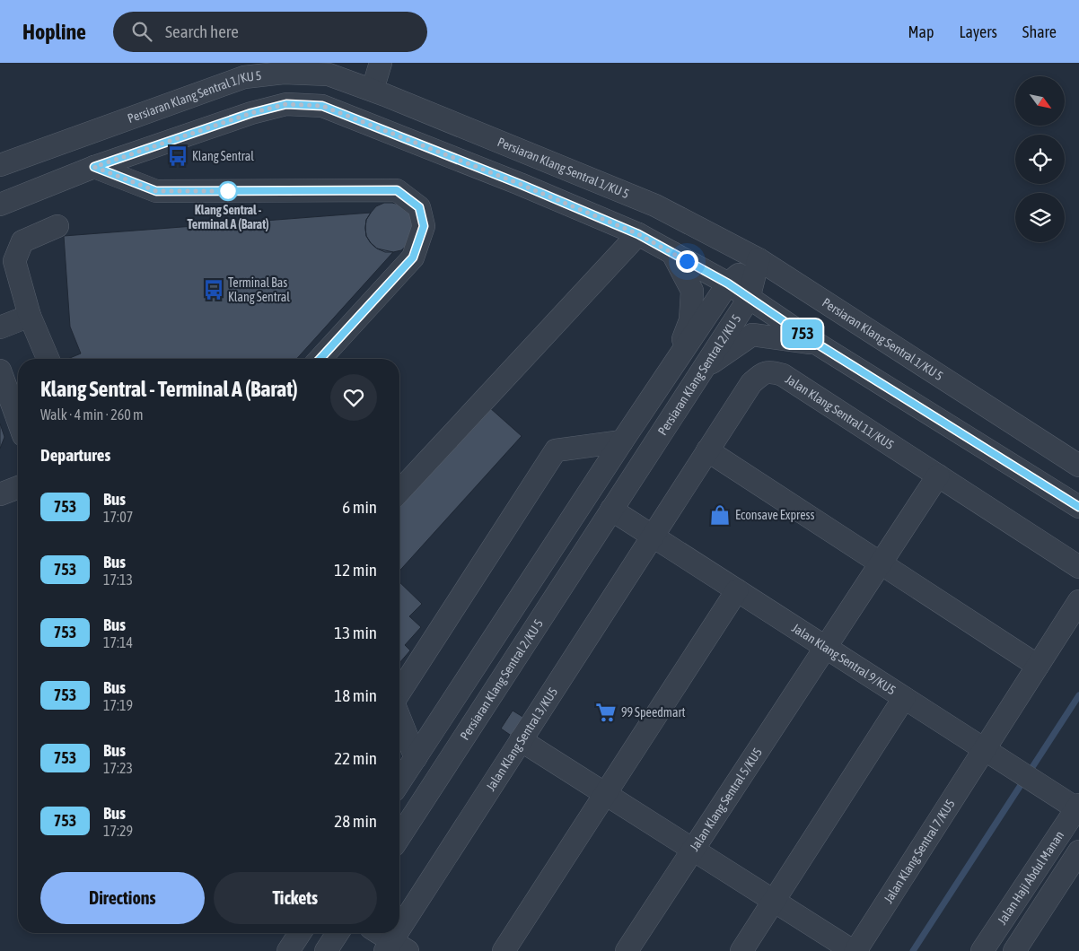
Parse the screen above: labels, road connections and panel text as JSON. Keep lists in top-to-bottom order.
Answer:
{
  "streets": {
    "street": [
      "Persiaran Klang Sentral 1/KU 5",
      "Persiaran Klang Sentral 2/KU 5",
      "Jalan Klang Sentral 11/KU5",
      "Jalan Klang Sentral 9/KU5",
      "Jalan Klang Sentral 3/KU5",
      "Jalan Klang Sentral 5/KU5",
      "Jalan Klang Sentral 7/KU5",
      "Jalan Haji Abdul Manan"
    ]
  },
  "crossings": [
    ["Persiaran Klang Sentral 1/KU 5", "Persiaran Klang Sentral 2/KU 5"],
    ["Persiaran Klang Sentral 2/KU 5", "Jalan Klang Sentral 9/KU5"],
    ["Jalan Klang Sentral 11/KU5", "Jalan Klang Sentral 9/KU5"],
    ["Jalan Klang Sentral 11/KU5", "Jalan Klang Sentral 3/KU5"],
    ["Jalan Klang Sentral 11/KU5", "Jalan Klang Sentral 5/KU5"],
    ["Jalan Klang Sentral 9/KU5", "Jalan Klang Sentral 3/KU5"],
    ["Jalan Klang Sentral 9/KU5", "Jalan Klang Sentral 5/KU5"],
    ["Jalan Klang Sentral 9/KU5", "Jalan Klang Sentral 7/KU5"],
    ["Jalan Klang Sentral 9/KU5", "Jalan Haji Abdul Manan"]
  ],
  "places": {
    "bus stop": ["Klang Sentral", "Terminal Bas Klang Sentral"],
    "other": ["Klang Sentral - Terminal A (Barat)"],
    "shop": ["Econsave Express"],
    "supermarket": ["99 Speedmart"]
  },
  "lines": ["bus line 753"],
  "north": "bottom right",
  "page": {
    "header": "Hopline",
    "search": "Search here",
    "nav": ["Map", "Layers", "Share"],
    "on_map": "753",
    "heading": [
      ["Klang Sentral - Terminal A (Barat)", "Walk · 4 min · 260 m"],
      "Departures"
    ],
    "list": [
      {
        "mark": "753",
        "name": "Bus",
        "note": "17:07",
        "value": "6 min"
      },
      {
        "mark": "753",
        "name": "Bus",
        "note": "17:13",
        "value": "12 min"
      },
      {
        "mark": "753",
        "name": "Bus",
        "note": "17:14",
        "value": "13 min"
      },
      {
        "mark": "753",
        "name": "Bus",
        "note": "17:19",
        "value": "18 min"
      },
      {
        "mark": "753",
        "name": "Bus",
        "note": "17:23",
        "value": "22 min"
      },
      {
        "mark": "753",
        "name": "Bus",
        "note": "17:29",
        "value": "28 min"
      }
    ],
    "buttons": ["Directions", "Tickets"]
  }
}
